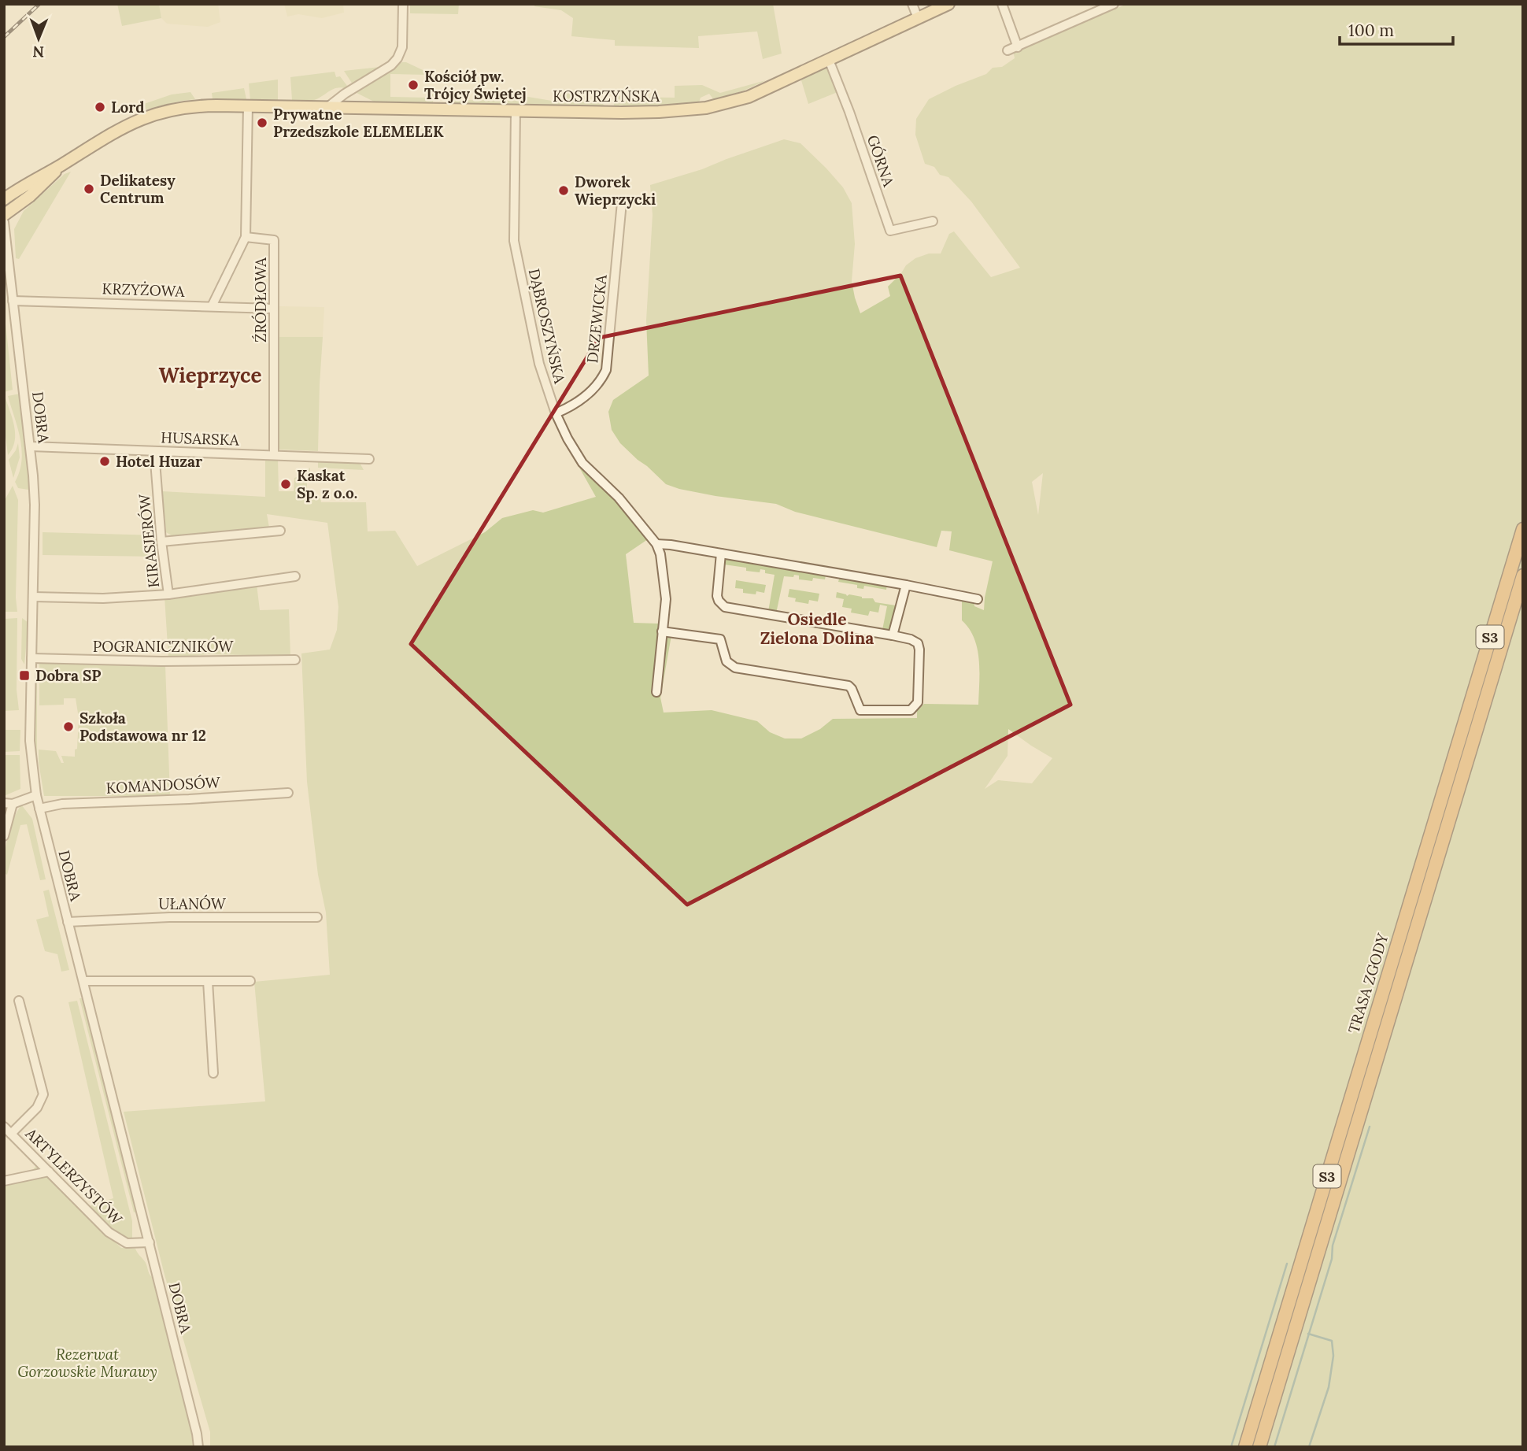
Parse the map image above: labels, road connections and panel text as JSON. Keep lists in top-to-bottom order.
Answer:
{
  "streets": {
    "highway": ["S3", "TRASA ZGODY"],
    "main road": ["KOSTRZYŃSKA"],
    "street": [
      "GÓRNA",
      "KRZYŻOWA",
      "ŹRÓDŁOWA",
      "DRZEWICKA",
      "DĄBROSZYŃSKA",
      "DOBRA",
      "HUSARSKA",
      "KIRASJERÓW",
      "POGRANICZNIKÓW",
      "KOMANDOSÓW",
      "UŁANÓW",
      "ARTYLERZYSTÓW"
    ]
  },
  "crossings": [
    ["KOSTRZYŃSKA", "GÓRNA"],
    ["KOSTRZYŃSKA", "ŹRÓDŁOWA"],
    ["KOSTRZYŃSKA", "DĄBROSZYŃSKA"],
    ["KRZYŻOWA", "ŹRÓDŁOWA"],
    ["KRZYŻOWA", "DOBRA"],
    ["ŹRÓDŁOWA", "HUSARSKA"],
    ["DRZEWICKA", "DĄBROSZYŃSKA"],
    ["DOBRA", "HUSARSKA"],
    ["DOBRA", "POGRANICZNIKÓW"],
    ["DOBRA", "KOMANDOSÓW"],
    ["DOBRA", "UŁANÓW"],
    ["DOBRA", "ARTYLERZYSTÓW"],
    ["HUSARSKA", "KIRASJERÓW"]
  ],
  "districts": ["Wieprzyce", "Osiedle Zielona Dolina"],
  "parks": ["Rezerwat Gorzowskie Murawy"],
  "places": {
    "other": [
      "Kościół pw. Trójcy Świętej",
      "Lord",
      "Prywatne Przedszkole ELEMELEK",
      "Delikatesy Centrum",
      "Dworek Wieprzycki",
      "Hotel Huzar",
      "Kaskat Sp. z o.o.",
      "Szkoła Podstawowa nr 12"
    ],
    "transit": ["Dobra SP"]
  },
  "scale_bar": "100 m",
  "north": "bottom"
}
